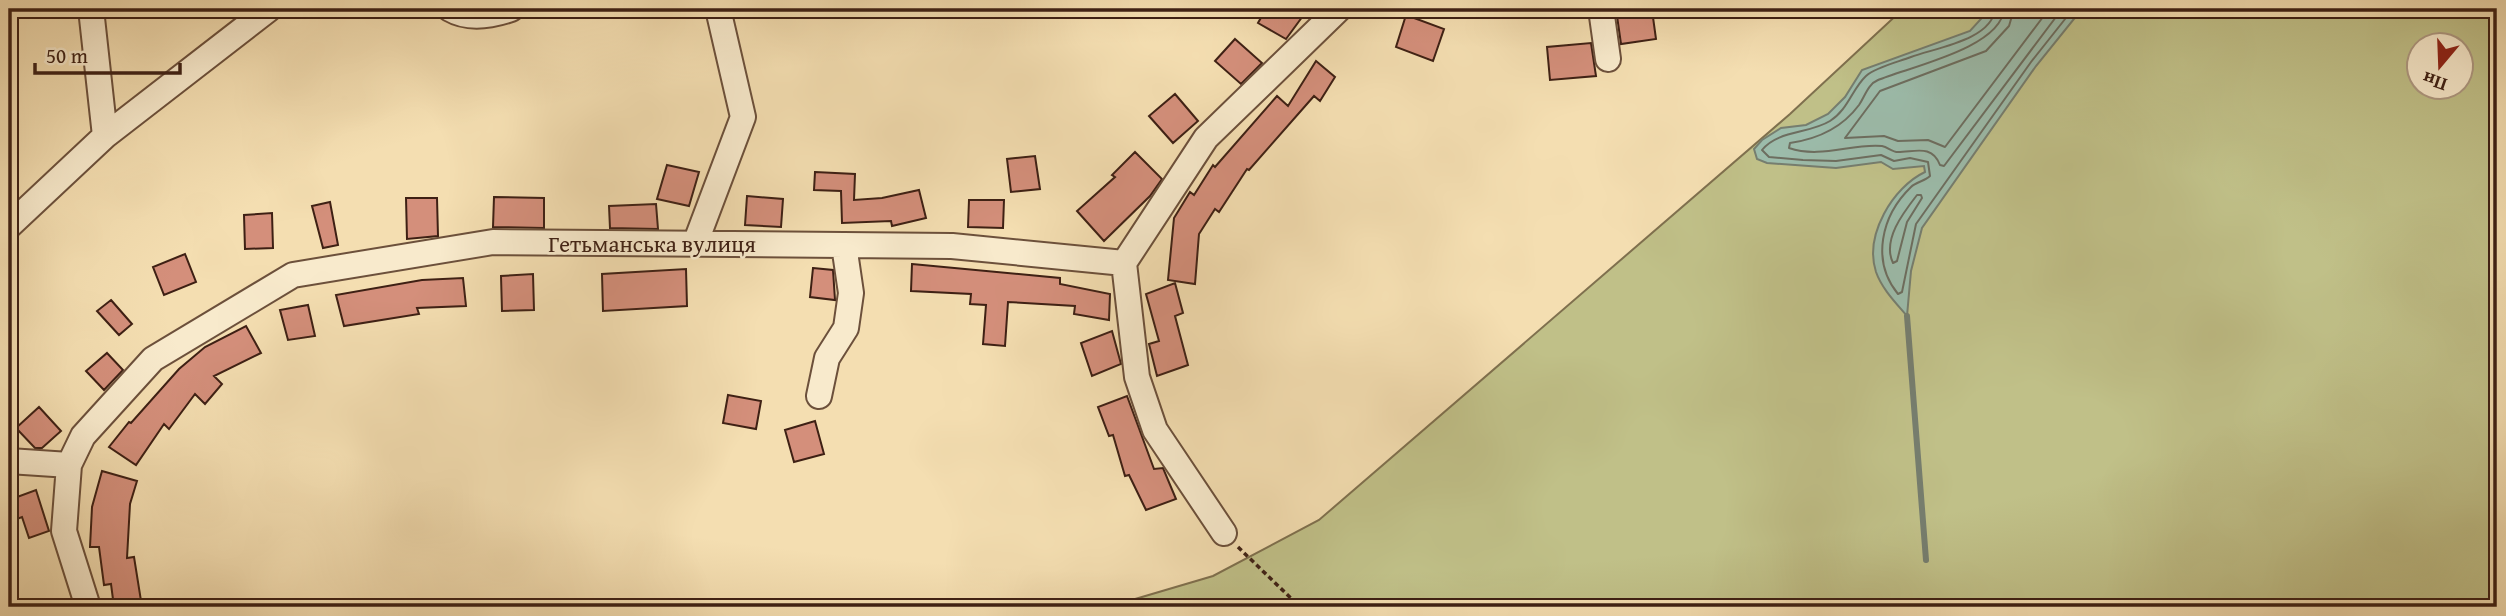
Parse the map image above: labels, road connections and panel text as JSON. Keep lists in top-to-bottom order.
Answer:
{
  "streets": {
    "street": ["Гетьманська вулиця"]
  },
  "scale_bar": "50 m",
  "north": "bottom"
}
